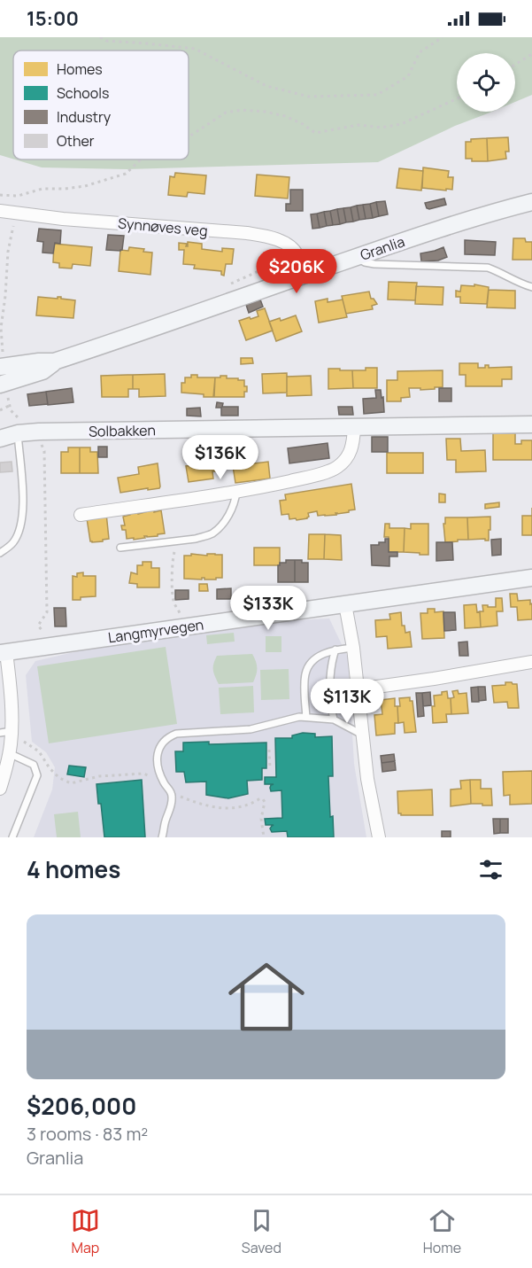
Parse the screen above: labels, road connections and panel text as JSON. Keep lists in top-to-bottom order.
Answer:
{
  "streets": {
    "street": [
      "Synnøves veg",
      "Granlia",
      "Solbakken",
      "Langmyrvegen"
    ]
  },
  "crossings": [
    ["Synnøves veg", "Granlia"]
  ],
  "legend": [
    "Homes",
    "Schools",
    "Industry",
    "Other"
  ],
  "page": {
    "status": "15:00",
    "price": [
      "$206K",
      "$136K",
      "$133K",
      "$113K"
    ],
    "heading": "4 homes",
    "list": [
      {
        "name": "$206,000",
        "note": "3 rooms · 83 m² · Granlia"
      }
    ],
    "tabs": ["Map", "Saved", "Home"]
  }
}
